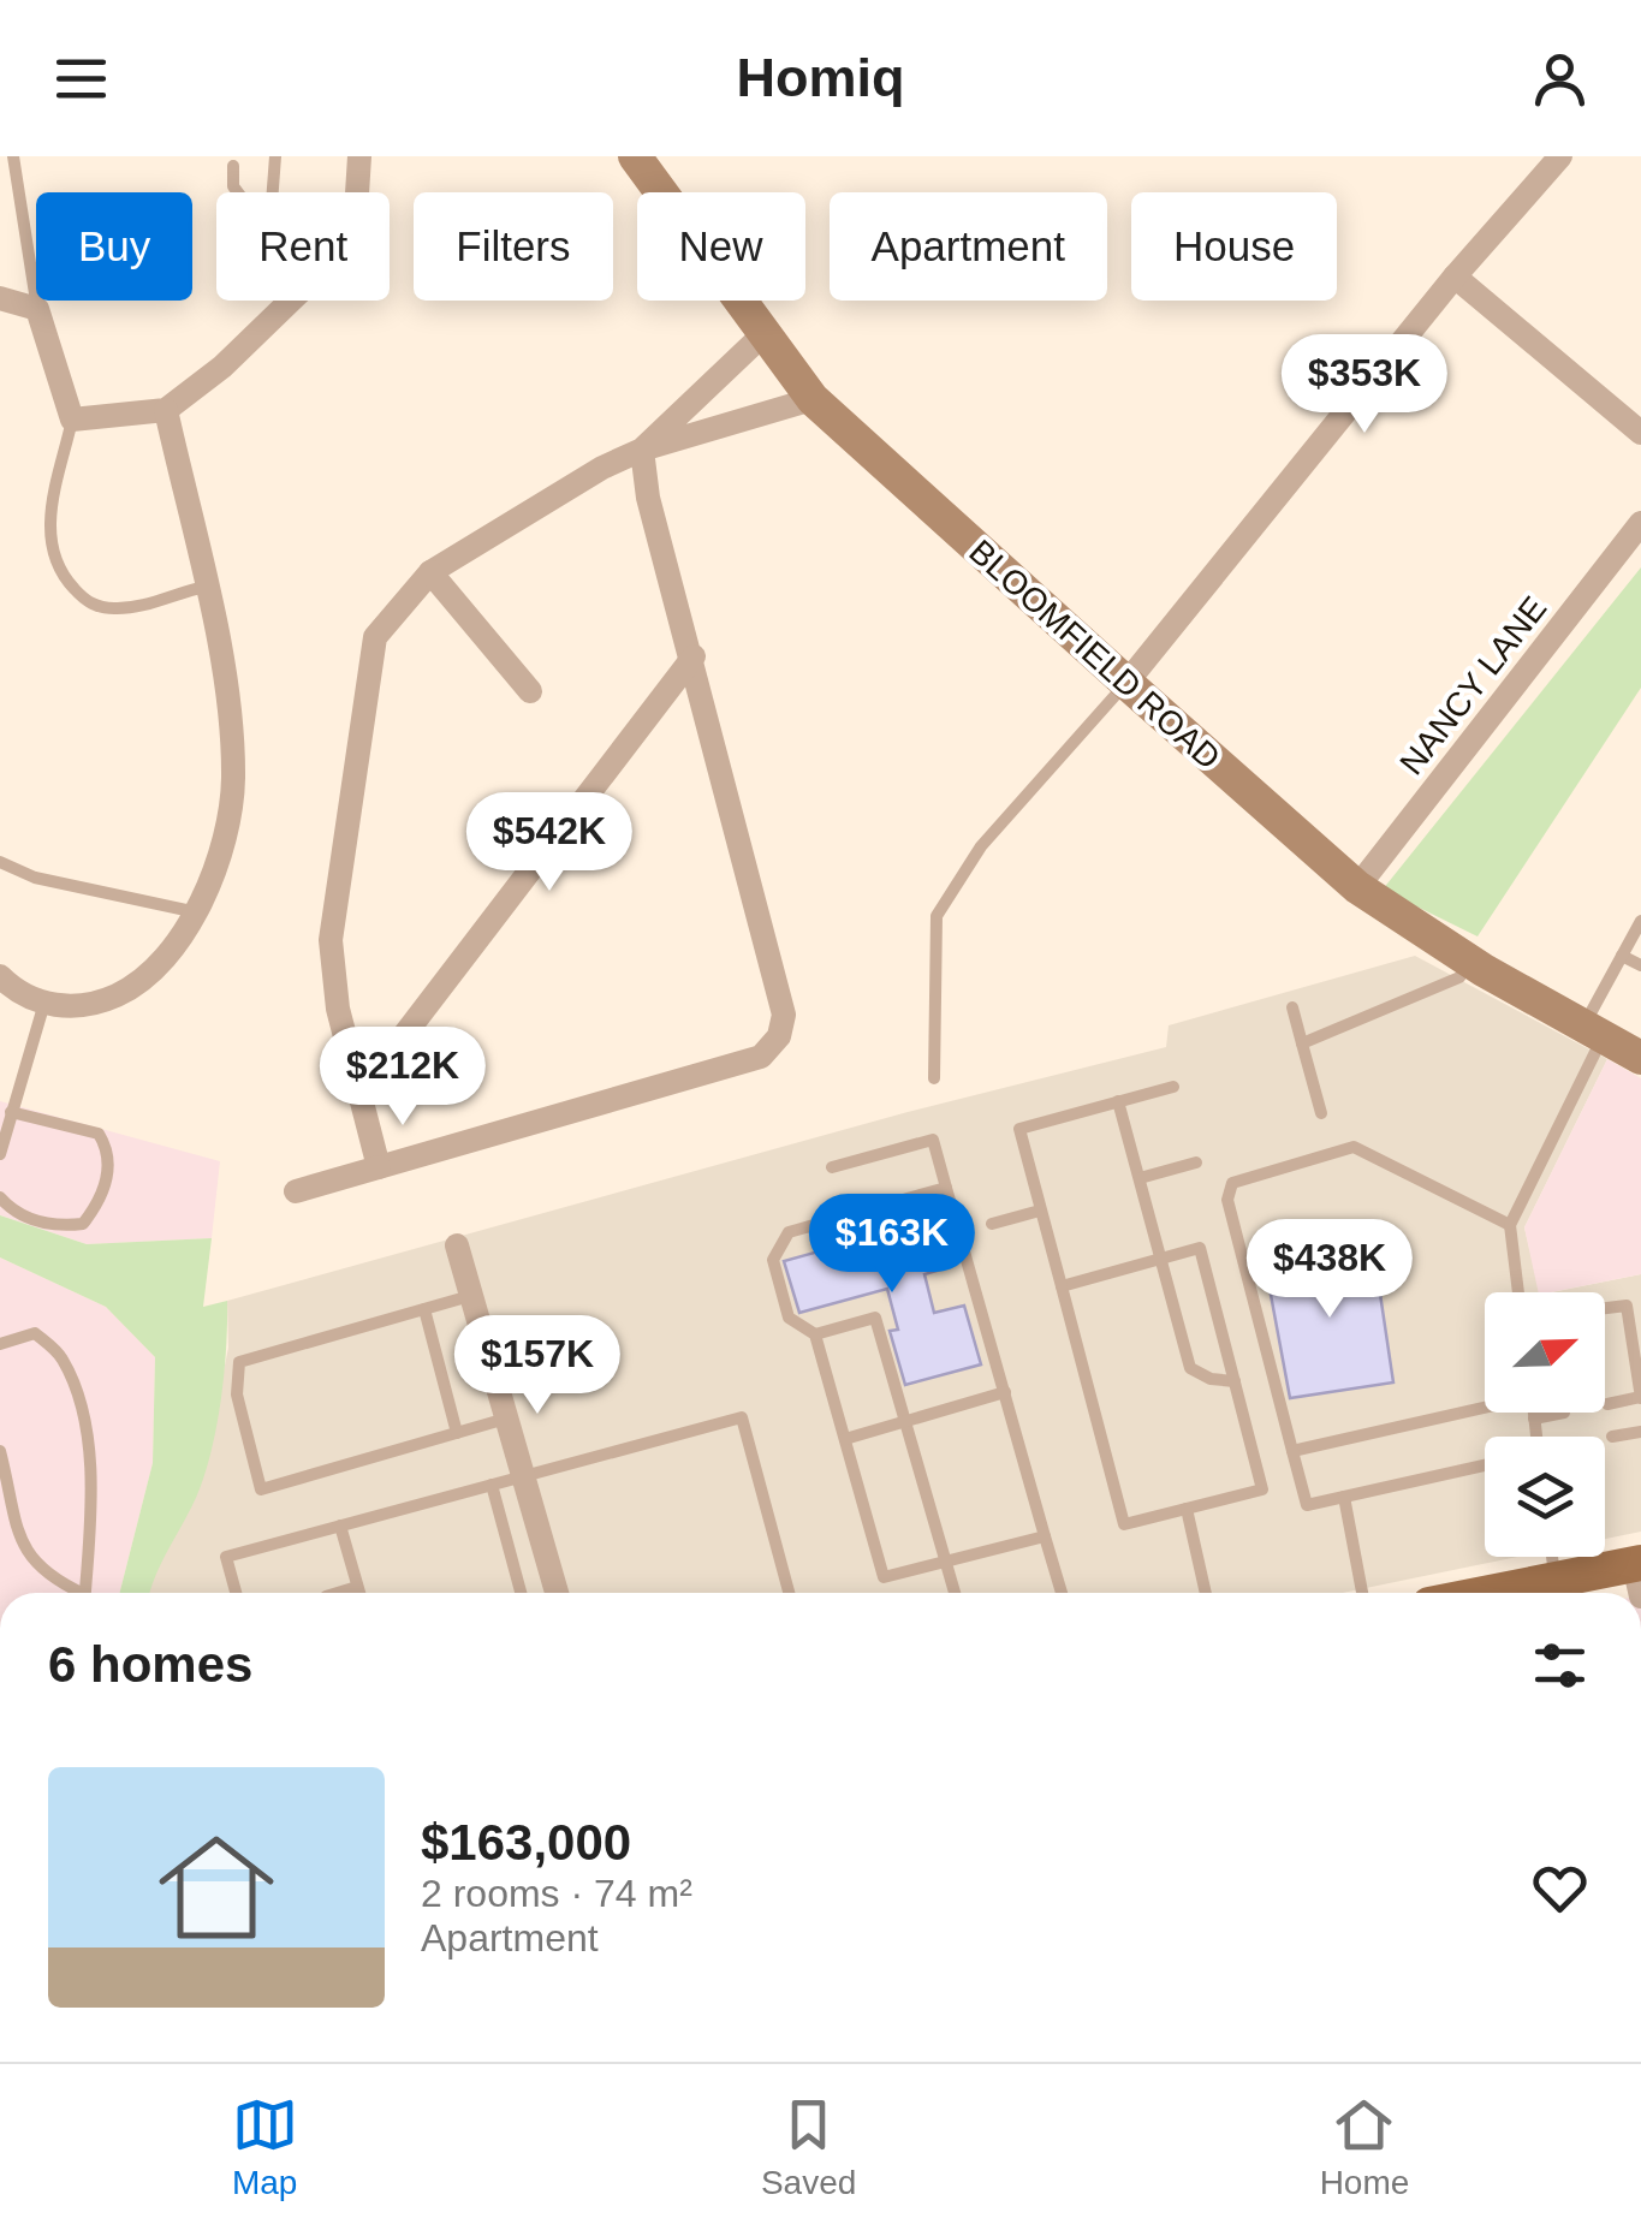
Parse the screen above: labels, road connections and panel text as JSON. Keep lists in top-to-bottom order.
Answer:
{
  "streets": {
    "street": ["BLOOMFIELD ROAD", "NANCY LANE"]
  },
  "crossings": [
    ["BLOOMFIELD ROAD", "NANCY LANE"]
  ],
  "north": "top right",
  "page": {
    "header": "Homiq",
    "chip": [
      "Buy",
      "Rent",
      "Filters",
      "New",
      "Apartment",
      "House"
    ],
    "price": [
      "$353K",
      "$542K",
      "$212K",
      "$163K",
      "$438K",
      "$157K"
    ],
    "heading": "6 homes",
    "list": [
      {
        "name": "$163,000",
        "note": "2 rooms · 74 m² · Apartment"
      }
    ],
    "tabs": ["Map", "Saved", "Home"]
  }
}
